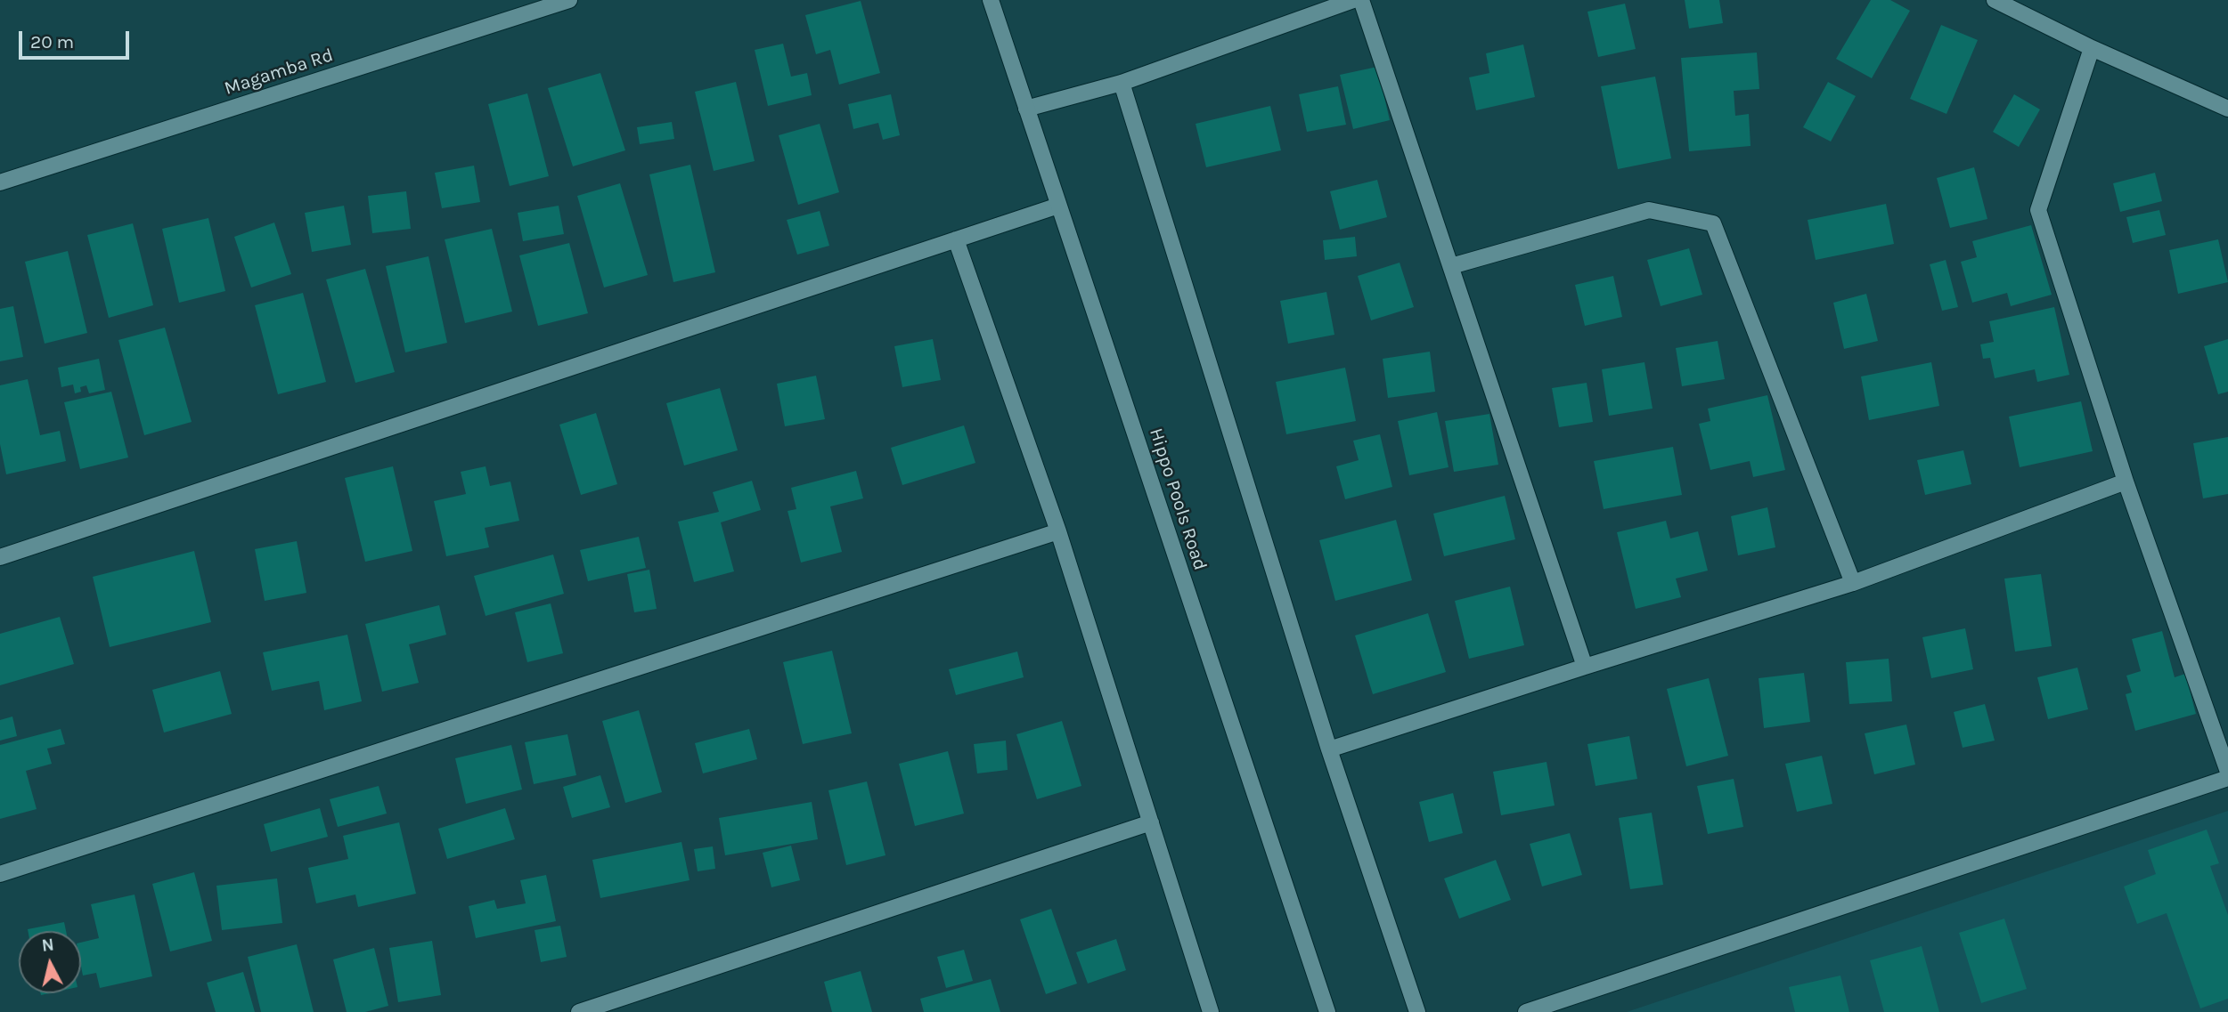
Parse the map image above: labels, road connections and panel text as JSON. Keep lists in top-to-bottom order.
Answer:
{
  "streets": {
    "street": ["Magamba Rd", "Hippo Pools Road"]
  },
  "scale_bar": "20 m",
  "north": "top"
}
